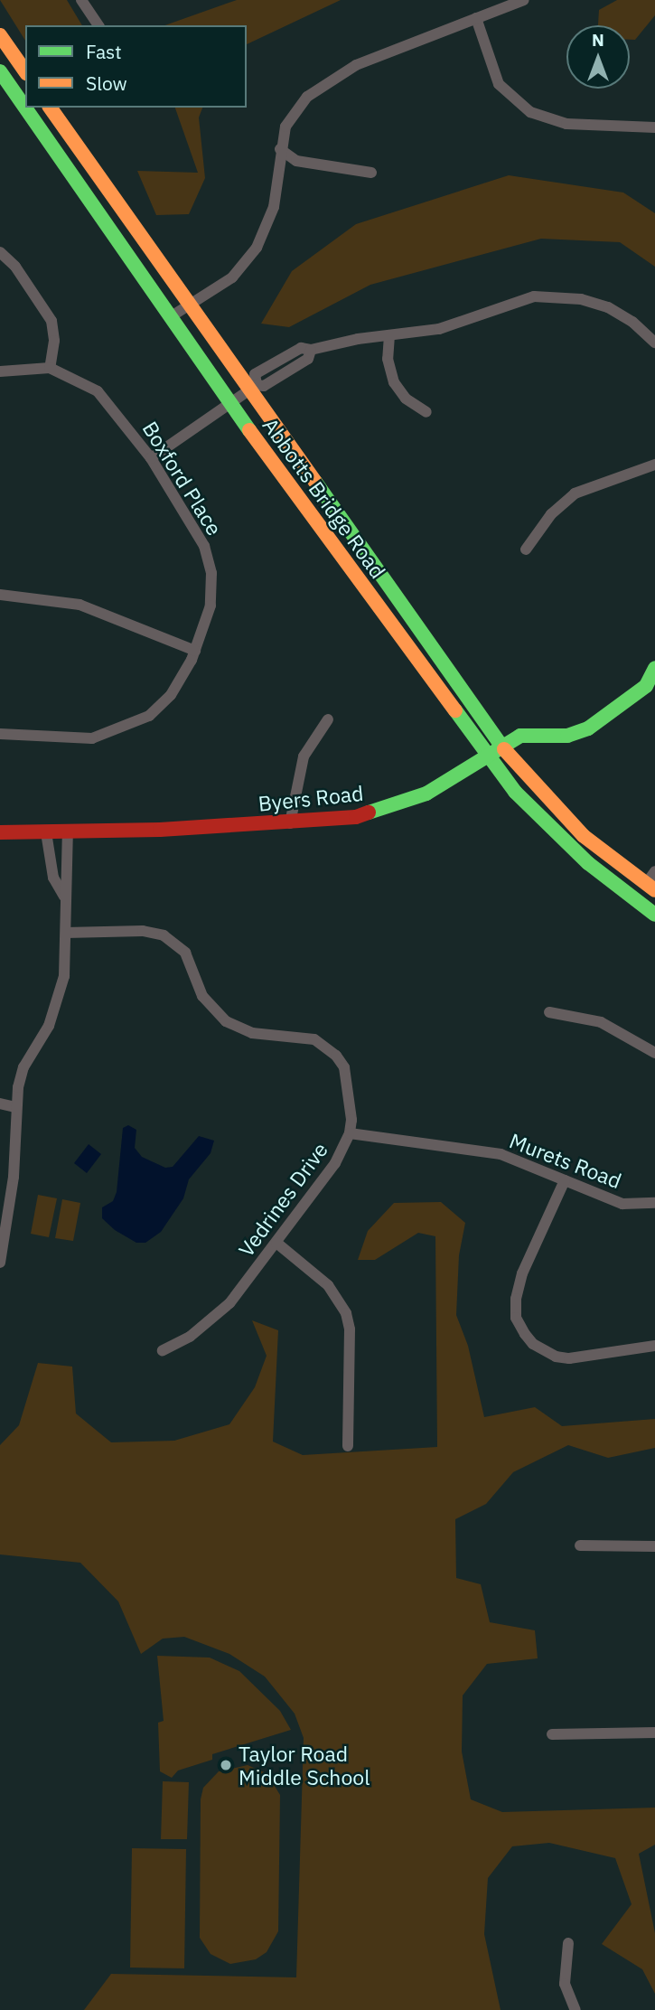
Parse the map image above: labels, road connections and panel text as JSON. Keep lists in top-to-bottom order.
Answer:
{
  "streets": {
    "main road": ["Abbotts Bridge Road", "Byers Road"],
    "street": ["Boxford Place", "Murets Road", "Vedrines Drive"]
  },
  "crossings": [
    ["Abbotts Bridge Road", "Byers Road"],
    ["Murets Road", "Vedrines Drive"]
  ],
  "places": ["Taylor Road Middle School"],
  "legend": ["Fast", "Slow"],
  "north": "top"
}
